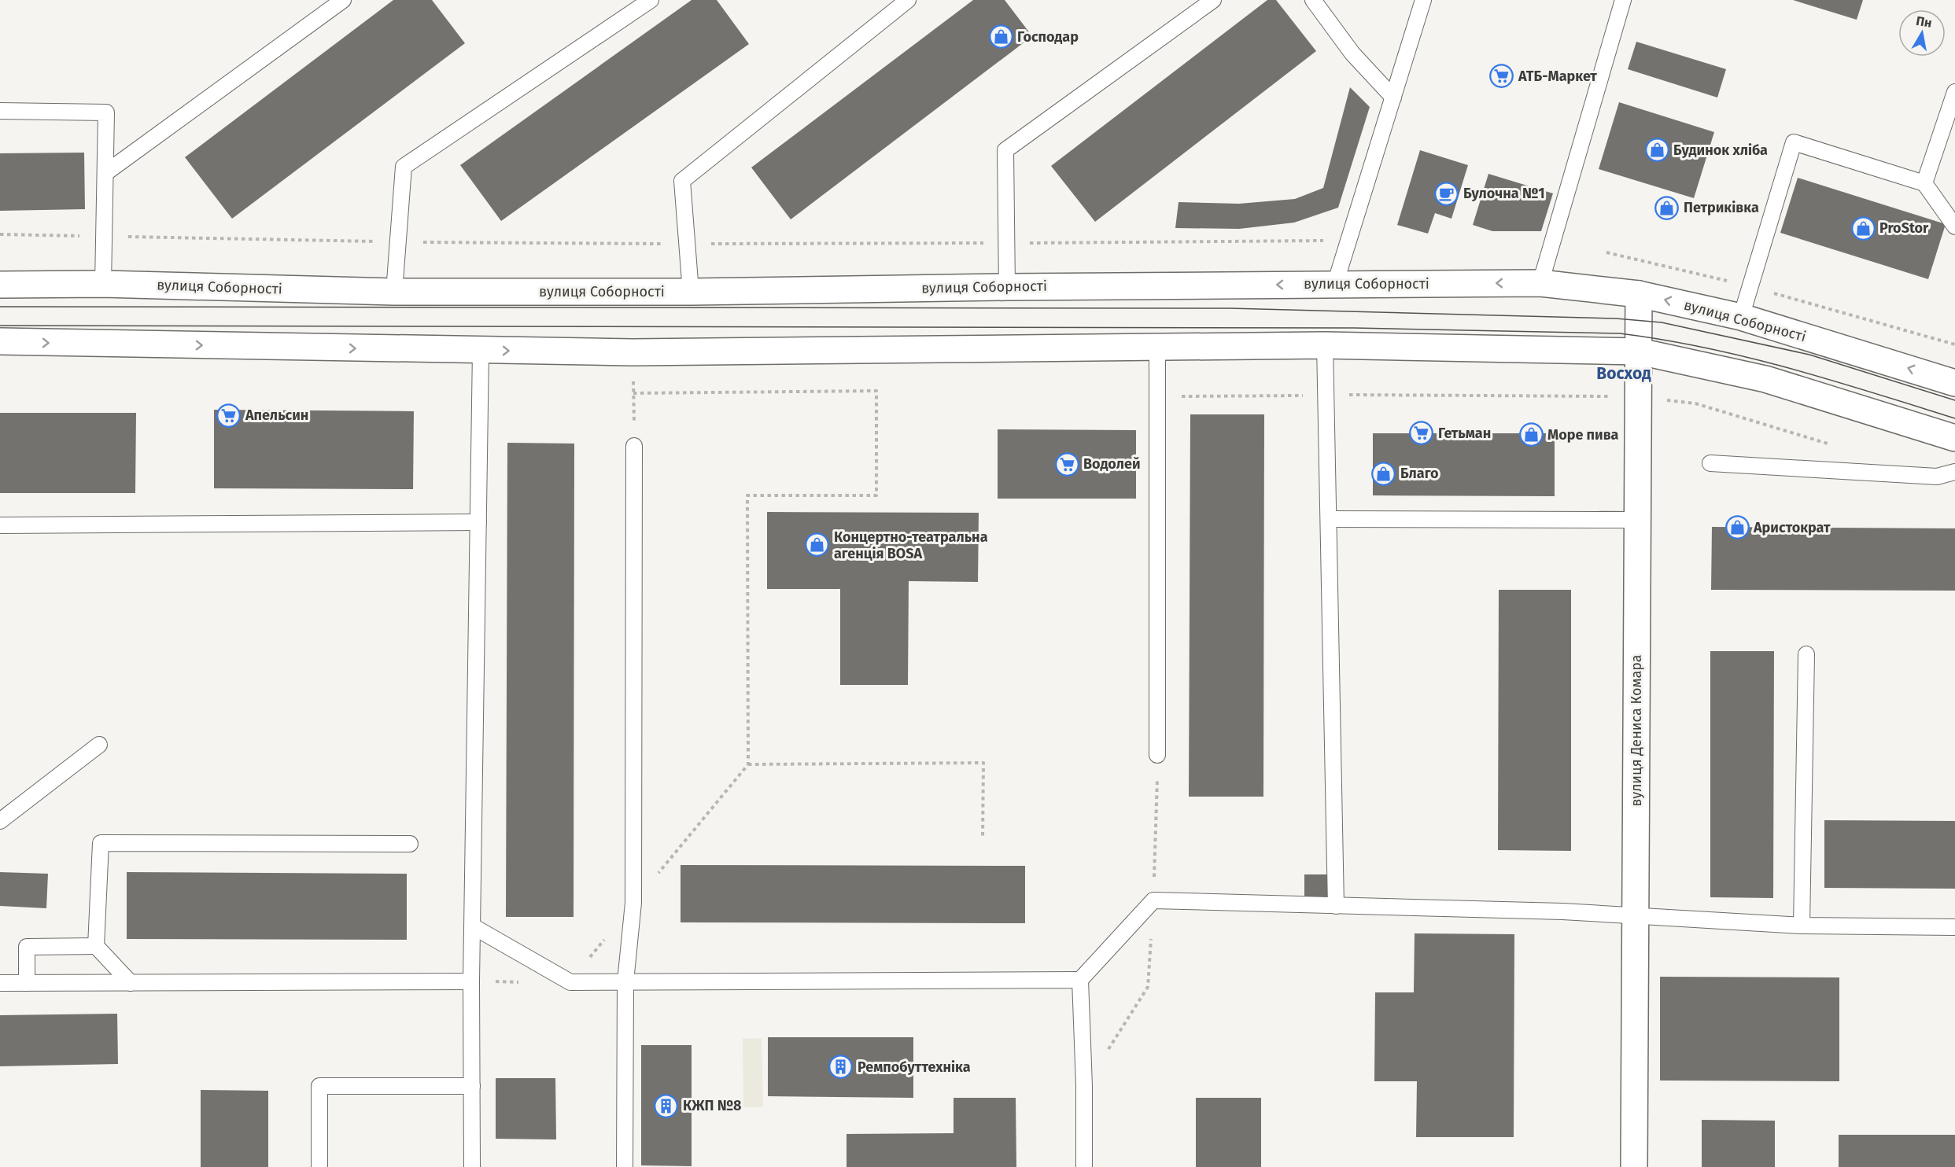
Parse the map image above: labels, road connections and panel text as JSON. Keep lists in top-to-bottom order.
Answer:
{
  "streets": {
    "main road": ["вулиця Соборності", "вулиця Дениса Комара"]
  },
  "crossings": [
    ["вулиця Соборності", "вулиця Дениса Комара"]
  ],
  "districts": ["Восход"],
  "places": {
    "shop": [
      "Господар",
      "Будинок хліба",
      "Петриківка",
      "ProStor",
      "Море пива",
      "Благо",
      "Аристократ",
      "Концертно-театральна агенція BOSA"
    ],
    "supermarket": [
      "АТБ-Маркет",
      "Апельсин",
      "Гетьман",
      "Водолей"
    ],
    "cafe": ["Булочна №1"],
    "building": ["Ремпобуттехніка", "КЖП №8"]
  },
  "north": "top"
}
